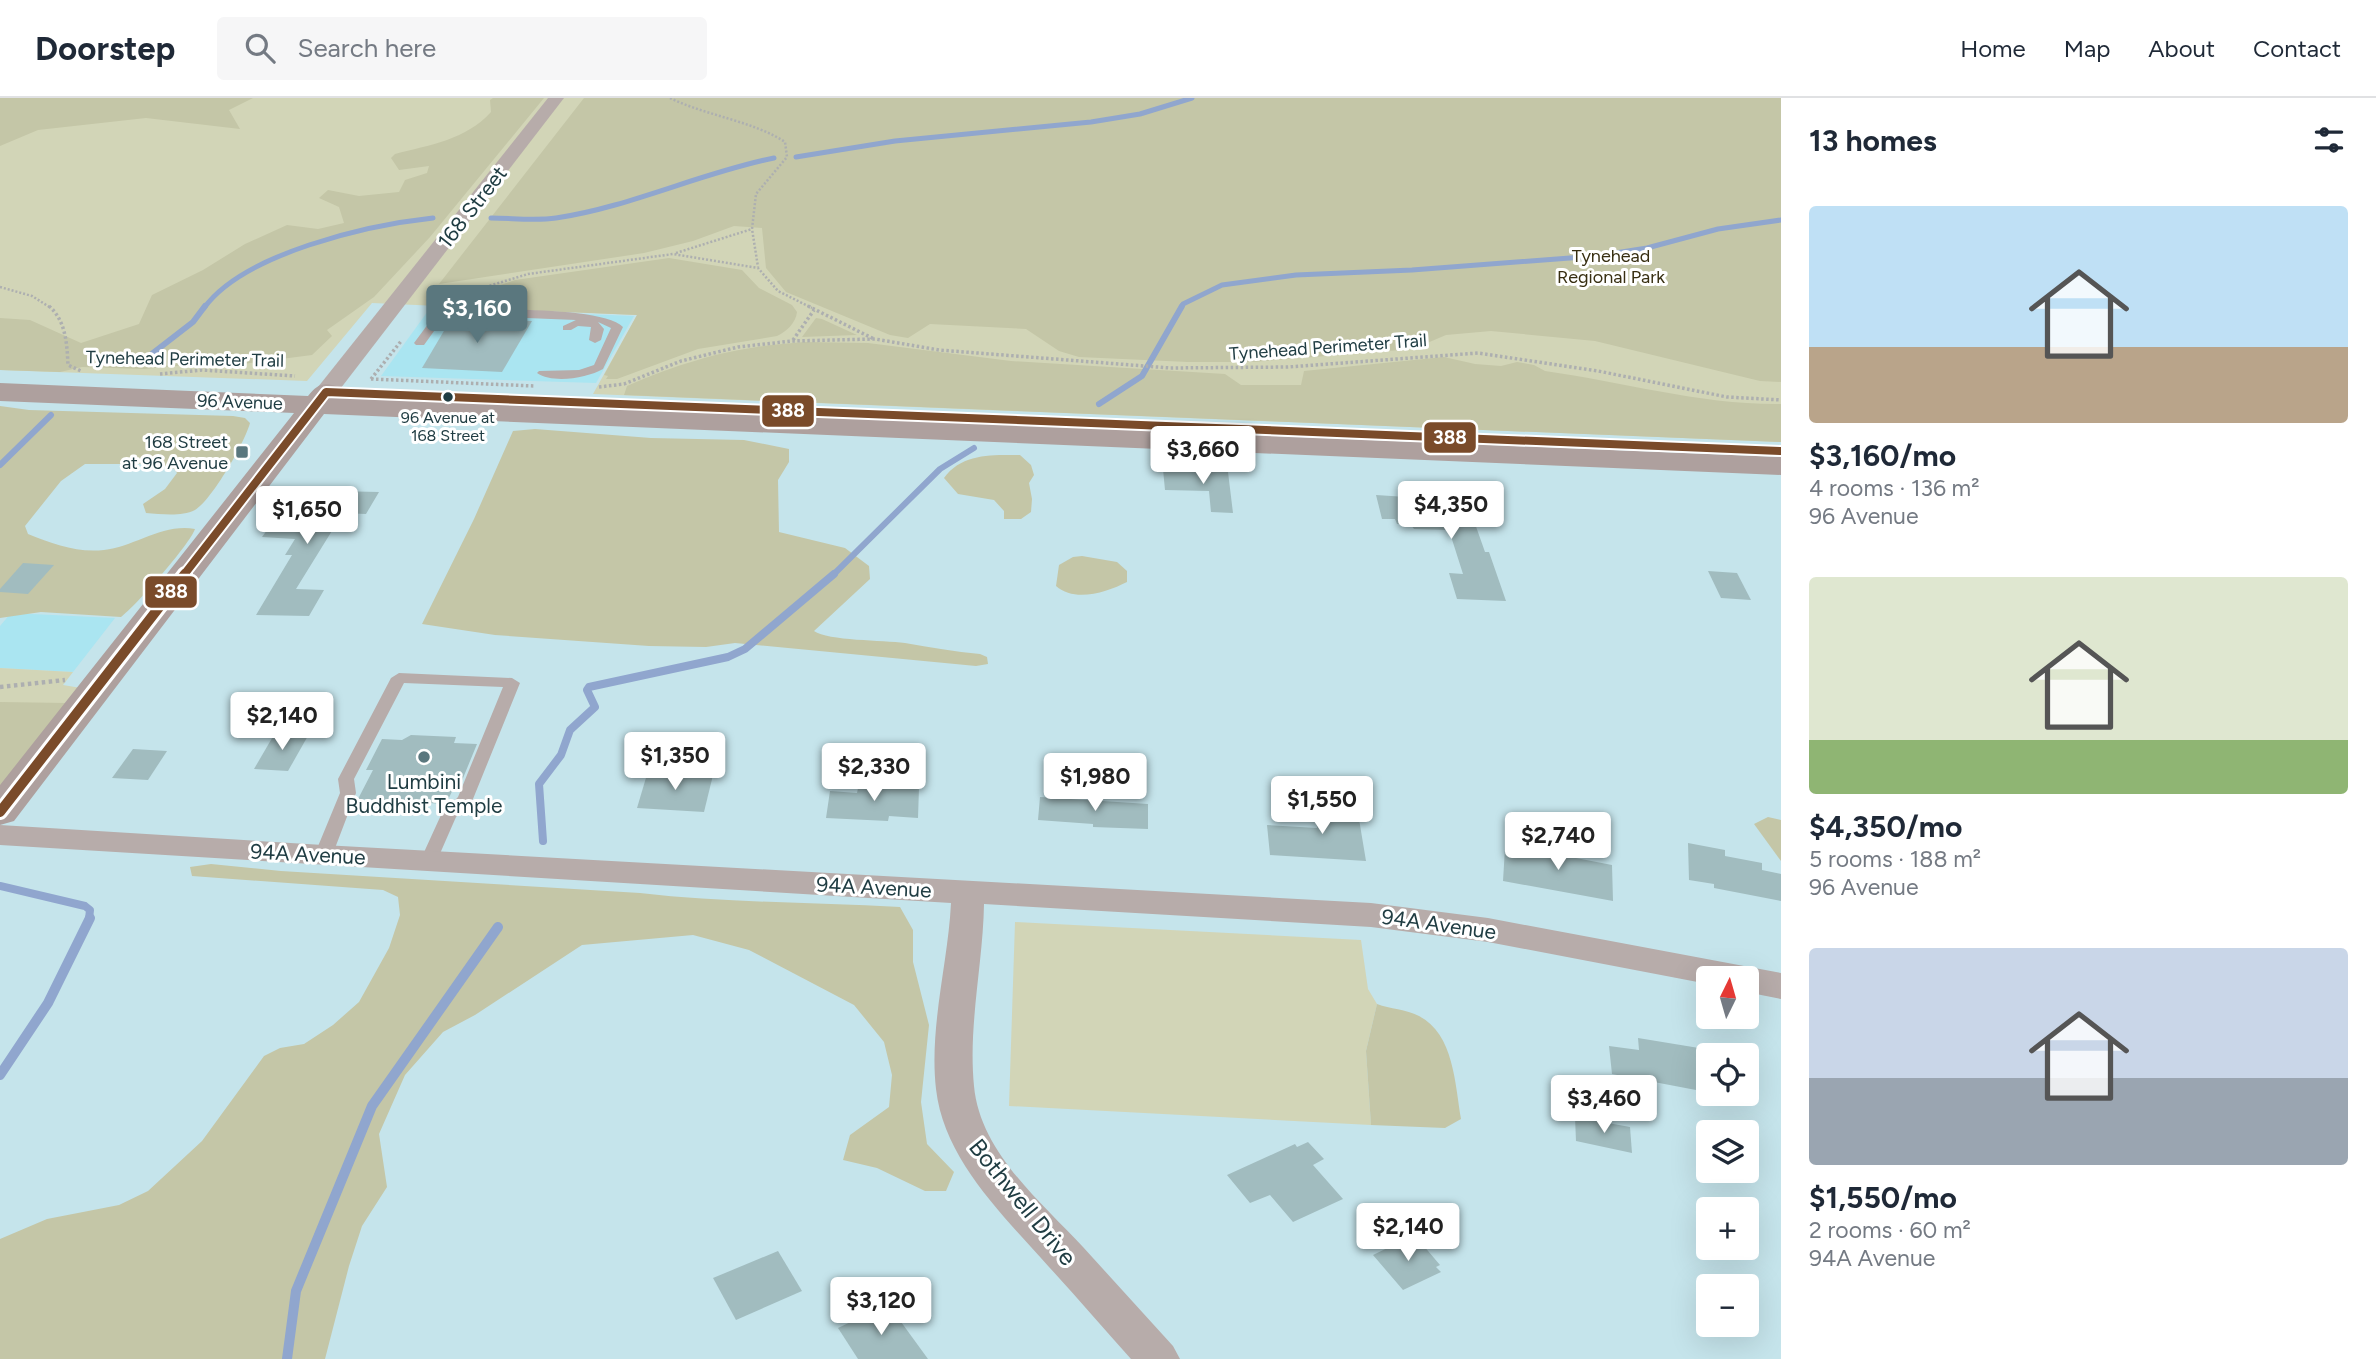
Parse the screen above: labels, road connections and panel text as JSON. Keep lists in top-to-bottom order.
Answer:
{
  "streets": {
    "main road": ["168 Street", "96 Avenue"],
    "street": ["94A Avenue", "Bothwell Drive"],
    "path": ["Tynehead Perimeter Trail"]
  },
  "crossings": [
    ["168 Street", "96 Avenue"],
    ["94A Avenue", "Bothwell Drive"]
  ],
  "parks": ["Tynehead Regional Park"],
  "places": {
    "other": ["96 Avenue at 168 Street", "Lumbini Buddhist Temple"],
    "transit": ["168 Street at 96 Avenue"]
  },
  "lines": ["transit line 388"],
  "north": "top",
  "page": {
    "header": "Doorstep",
    "search": "Search here",
    "nav": [
      "Home",
      "Map",
      "About",
      "Contact"
    ],
    "heading": "13 homes",
    "list": [
      {
        "name": "$3,160/mo",
        "note": "4 rooms · 136 m² · 96 Avenue"
      },
      {
        "name": "$4,350/mo",
        "note": "5 rooms · 188 m² · 96 Avenue"
      },
      {
        "name": "$1,550/mo",
        "note": "2 rooms · 60 m² · 94A Avenue"
      }
    ],
    "price": [
      "$3,160",
      "$3,660",
      "$4,350",
      "$1,650",
      "$2,140",
      "$1,350",
      "$2,330",
      "$1,980",
      "$1,550",
      "$2,740",
      "$3,460",
      "$2,140",
      "$3,120"
    ],
    "map_buttons": ["+", "−"]
  }
}
